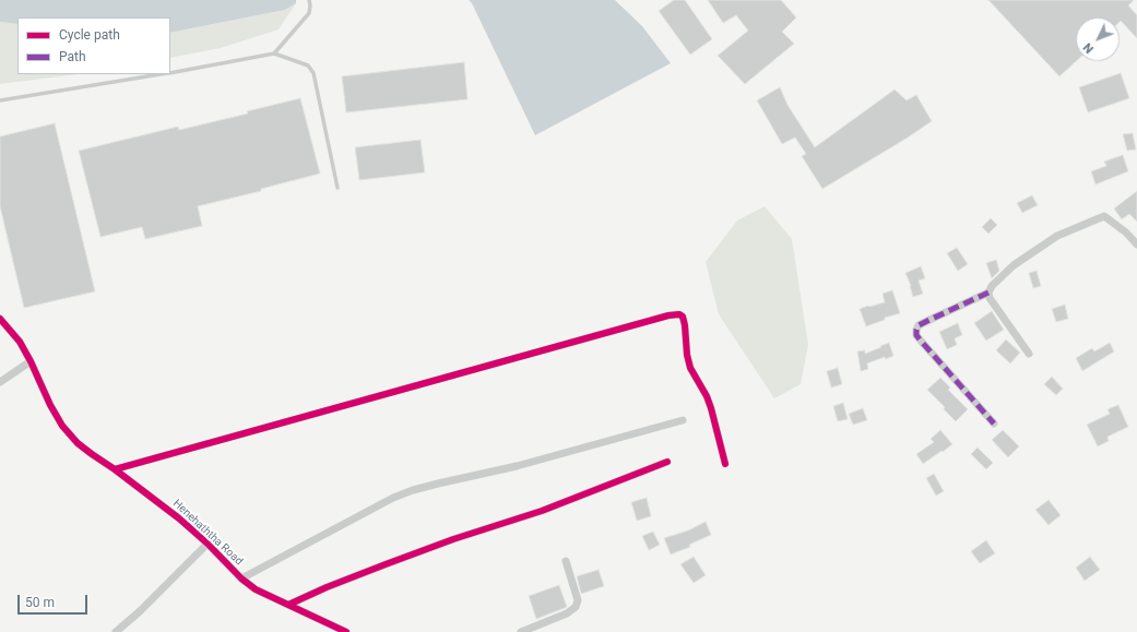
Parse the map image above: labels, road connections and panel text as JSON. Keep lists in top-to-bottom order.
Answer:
{
  "streets": {
    "street": ["Henehaththa Road"]
  },
  "legend": ["Cycle path", "Path"],
  "scale_bar": "50 m",
  "north": "bottom left"
}
